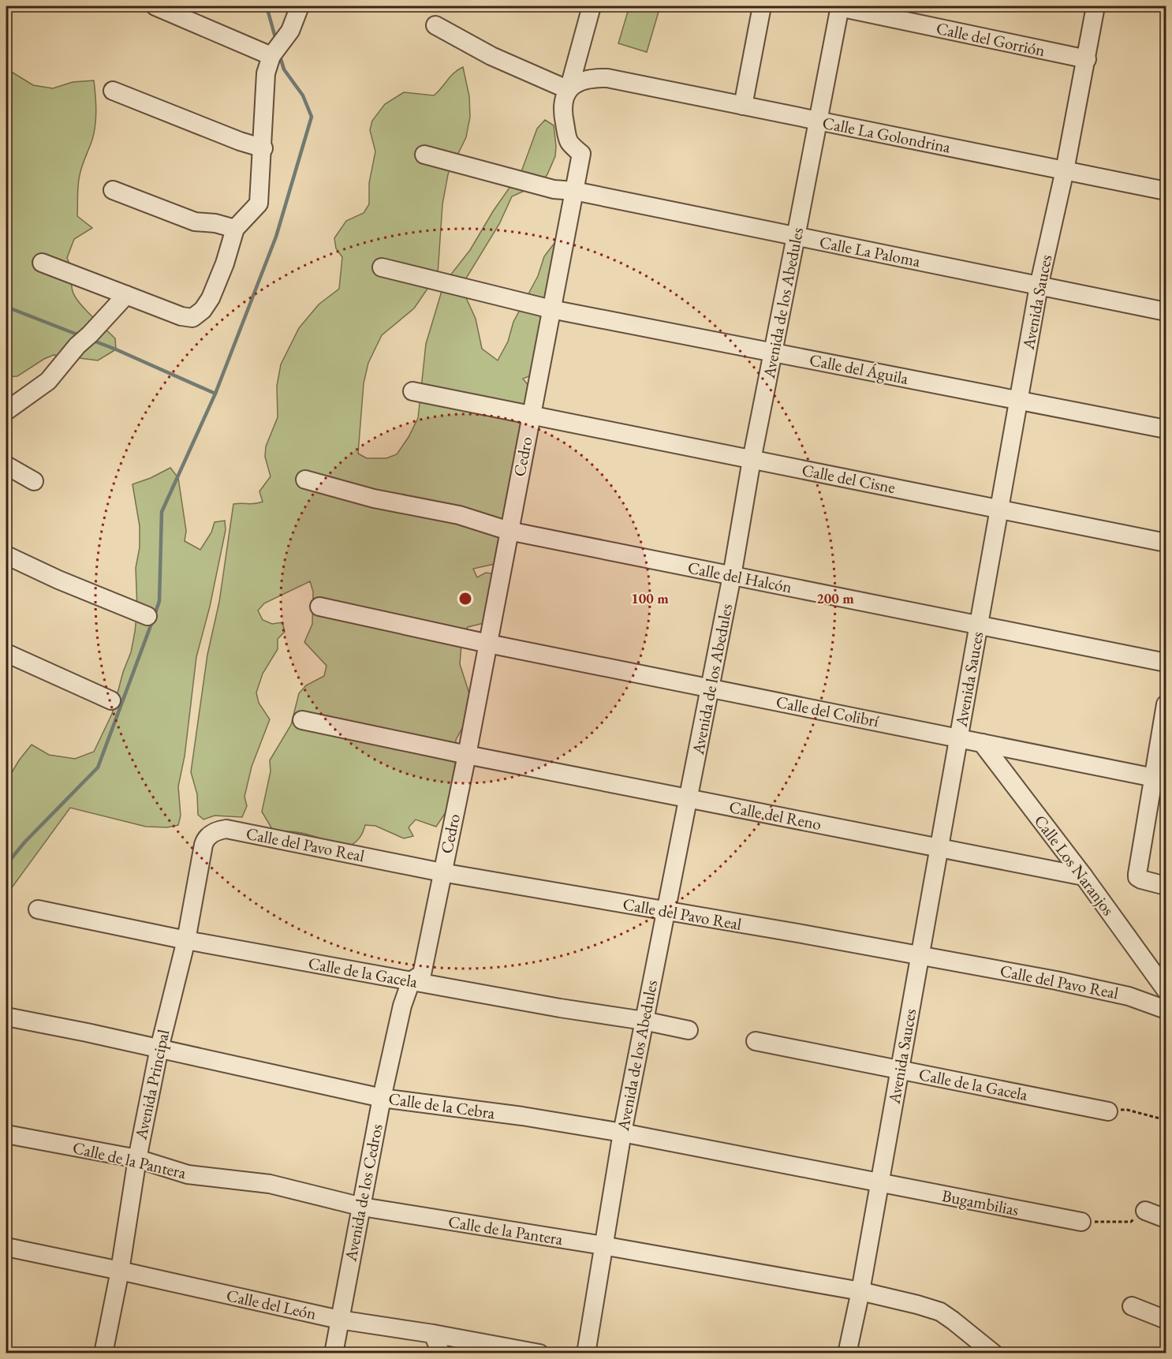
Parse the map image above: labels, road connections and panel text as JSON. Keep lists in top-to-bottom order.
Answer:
{
  "streets": {
    "street": [
      "Calle del Gorrión",
      "Calle La Golondrina",
      "Calle La Paloma",
      "Avenida Sauces",
      "Avenida de los Abedules",
      "Calle del Águila",
      "Cedro",
      "Calle del Cisne",
      "Calle del Halcón",
      "Calle del Colibrí",
      "Calle del Reno",
      "Calle del Pavo Real",
      "Calle Los Naranjos",
      "Calle de la Gacela",
      "Avenida Principal",
      "Calle de la Cebra",
      "Calle de la Pantera",
      "Avenida de los Cedros",
      "Bugambilias",
      "Calle del León"
    ]
  },
  "crossings": [
    ["Calle del Gorrión", "Avenida Sauces"],
    ["Calle del Gorrión", "Avenida de los Abedules"],
    ["Calle La Golondrina", "Avenida Sauces"],
    ["Calle La Golondrina", "Avenida de los Abedules"],
    ["Calle La Golondrina", "Cedro"],
    ["Calle La Paloma", "Avenida Sauces"],
    ["Calle La Paloma", "Avenida de los Abedules"],
    ["Calle La Paloma", "Cedro"],
    ["Avenida Sauces", "Calle del Águila"],
    ["Avenida Sauces", "Calle del Cisne"],
    ["Avenida Sauces", "Calle del Halcón"],
    ["Avenida Sauces", "Calle del Colibrí"],
    ["Avenida Sauces", "Calle del Reno"],
    ["Avenida Sauces", "Calle del Pavo Real"],
    ["Avenida Sauces", "Calle de la Gacela"],
    ["Avenida Sauces", "Calle de la Cebra"],
    ["Avenida Sauces", "Calle de la Pantera"],
    ["Avenida Sauces", "Bugambilias"],
    ["Avenida de los Abedules", "Calle del Águila"],
    ["Avenida de los Abedules", "Calle del Cisne"],
    ["Avenida de los Abedules", "Calle del Halcón"],
    ["Avenida de los Abedules", "Calle del Colibrí"],
    ["Avenida de los Abedules", "Calle del Reno"],
    ["Avenida de los Abedules", "Calle del Pavo Real"],
    ["Avenida de los Abedules", "Calle de la Gacela"],
    ["Avenida de los Abedules", "Calle de la Cebra"],
    ["Avenida de los Abedules", "Calle de la Pantera"],
    ["Calle del Águila", "Cedro"],
    ["Cedro", "Calle del Cisne"],
    ["Cedro", "Calle del Halcón"],
    ["Cedro", "Calle del Colibrí"],
    ["Cedro", "Calle del Reno"],
    ["Cedro", "Calle del Pavo Real"],
    ["Cedro", "Avenida de los Cedros"],
    ["Calle del Colibrí", "Calle Los Naranjos"],
    ["Calle del Reno", "Calle Los Naranjos"],
    ["Calle del Pavo Real", "Avenida Principal"],
    ["Calle del Pavo Real", "Avenida de los Cedros"],
    ["Calle de la Gacela", "Avenida Principal"],
    ["Calle de la Gacela", "Avenida de los Cedros"],
    ["Avenida Principal", "Calle de la Cebra"],
    ["Avenida Principal", "Calle de la Pantera"],
    ["Avenida Principal", "Calle del León"],
    ["Calle de la Cebra", "Avenida de los Cedros"],
    ["Calle de la Cebra", "Bugambilias"],
    ["Calle de la Pantera", "Avenida de los Cedros"],
    ["Avenida de los Cedros", "Calle del León"]
  ],
  "rings": ["100 m", "200 m"]
}
